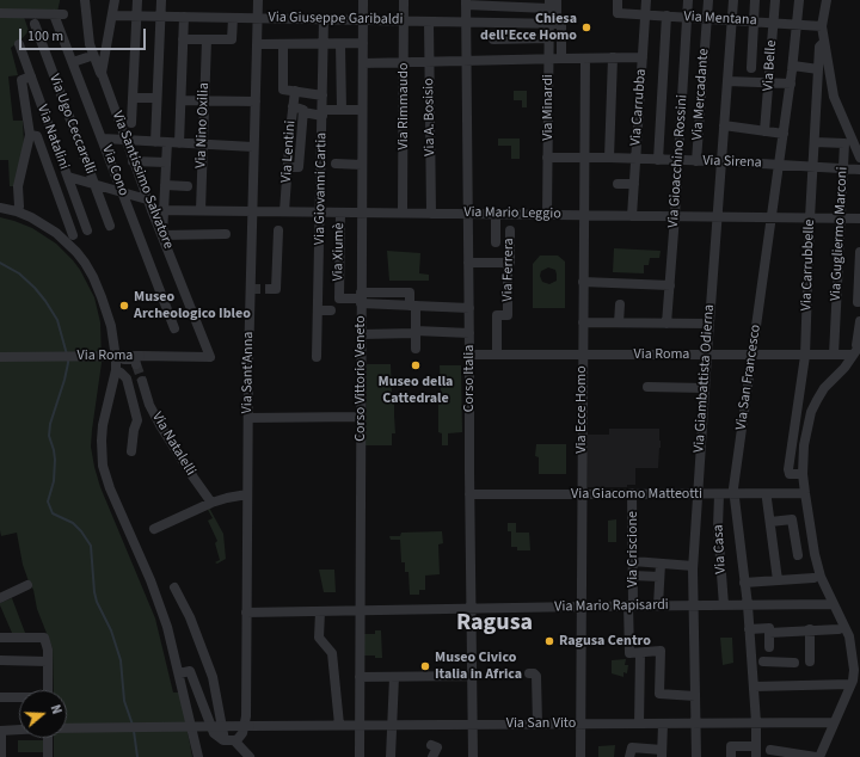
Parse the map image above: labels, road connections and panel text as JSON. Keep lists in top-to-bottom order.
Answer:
{
  "streets": {
    "street": [
      "Via Giuseppe Garibaldi",
      "Via Mentana",
      "Via Belle",
      "Via Mercadante",
      "Via Rimmaudo",
      "Via Minardi",
      "Via Carrubba",
      "Via A. Bosisio",
      "Via Ugo Ceccarelli",
      "Via Nino Oxilia",
      "Via Natalini",
      "Via Lentini",
      "Via Gioacchino Rossini",
      "Via Sirena",
      "Via Cono",
      "Via Santissimo Salvatore",
      "Via Giovanni Cartia",
      "Via Mario Leggio",
      "Via Gugliermo Marconi",
      "Via Xiumè",
      "Via Carrubbelle",
      "Via Ferrera",
      "Via Roma",
      "Via Sant'Anna",
      "Via San Francesco",
      "Corso Vittorio Veneto",
      "Corso Italia",
      "Via Giambattista Odierna",
      "Via Ecce Homo",
      "Via Natalelli",
      "Via Giacomo Matteotti",
      "Via Criscione",
      "Via Casa",
      "Via Mario Rapisardi",
      "Via San Vito"
    ]
  },
  "crossings": [
    ["Via Giuseppe Garibaldi", "Via Rimmaudo"],
    ["Via Giuseppe Garibaldi", "Via Minardi"],
    ["Via Giuseppe Garibaldi", "Via A. Bosisio"],
    ["Via Giuseppe Garibaldi", "Via Santissimo Salvatore"],
    ["Via Giuseppe Garibaldi", "Via Giovanni Cartia"],
    ["Via Giuseppe Garibaldi", "Via Sant'Anna"],
    ["Via Giuseppe Garibaldi", "Corso Vittorio Veneto"],
    ["Via Giuseppe Garibaldi", "Corso Italia"],
    ["Via Mentana", "Via Belle"],
    ["Via Mentana", "Via Mercadante"],
    ["Via Mentana", "Via Carrubba"],
    ["Via Mentana", "Via Gioacchino Rossini"],
    ["Via Mentana", "Via San Francesco"],
    ["Via Mentana", "Via Giambattista Odierna"],
    ["Via Mercadante", "Via Sirena"],
    ["Via Rimmaudo", "Via Mario Leggio"],
    ["Via Minardi", "Via Sirena"],
    ["Via Minardi", "Via Mario Leggio"],
    ["Via Carrubba", "Via Sirena"],
    ["Via Carrubba", "Via Mario Leggio"],
    ["Via A. Bosisio", "Via Mario Leggio"],
    ["Via Nino Oxilia", "Via Mario Leggio"],
    ["Via Lentini", "Via Mario Leggio"],
    ["Via Gioacchino Rossini", "Via Sirena"],
    ["Via Gioacchino Rossini", "Via Mario Leggio"],
    ["Via Sirena", "Via Gugliermo Marconi"],
    ["Via Sirena", "Via Carrubbelle"],
    ["Via Sirena", "Via San Francesco"],
    ["Via Sirena", "Via Giambattista Odierna"],
    ["Via Sirena", "Via Ecce Homo"],
    ["Via Santissimo Salvatore", "Via Mario Leggio"],
    ["Via Santissimo Salvatore", "Via Roma"],
    ["Via Giovanni Cartia", "Via Mario Leggio"],
    ["Via Mario Leggio", "Via Gugliermo Marconi"],
    ["Via Mario Leggio", "Via Xiumè"],
    ["Via Mario Leggio", "Via Carrubbelle"],
    ["Via Mario Leggio", "Via Ferrera"],
    ["Via Mario Leggio", "Via Sant'Anna"],
    ["Via Mario Leggio", "Via San Francesco"],
    ["Via Mario Leggio", "Corso Vittorio Veneto"],
    ["Via Mario Leggio", "Corso Italia"],
    ["Via Mario Leggio", "Via Giambattista Odierna"],
    ["Via Mario Leggio", "Via Ecce Homo"],
    ["Via Gugliermo Marconi", "Via Carrubbelle"],
    ["Via Gugliermo Marconi", "Via Roma"],
    ["Via Xiumè", "Corso Vittorio Veneto"],
    ["Via Carrubbelle", "Via Roma"],
    ["Via Ferrera", "Via Roma"],
    ["Via Roma", "Via San Francesco"],
    ["Via Roma", "Corso Italia"],
    ["Via Roma", "Via Giambattista Odierna"],
    ["Via Roma", "Via Ecce Homo"],
    ["Via Sant'Anna", "Via Mario Rapisardi"],
    ["Via San Francesco", "Via Giacomo Matteotti"],
    ["Via San Francesco", "Via Mario Rapisardi"],
    ["Via San Francesco", "Via San Vito"],
    ["Corso Vittorio Veneto", "Via Mario Rapisardi"],
    ["Corso Vittorio Veneto", "Via San Vito"],
    ["Corso Italia", "Via Giacomo Matteotti"],
    ["Corso Italia", "Via Mario Rapisardi"],
    ["Corso Italia", "Via San Vito"],
    ["Via Giambattista Odierna", "Via Giacomo Matteotti"],
    ["Via Giambattista Odierna", "Via Mario Rapisardi"],
    ["Via Giambattista Odierna", "Via San Vito"],
    ["Via Ecce Homo", "Via Giacomo Matteotti"],
    ["Via Ecce Homo", "Via Mario Rapisardi"],
    ["Via Ecce Homo", "Via San Vito"],
    ["Via Giacomo Matteotti", "Via Criscione"],
    ["Via Giacomo Matteotti", "Via Casa"],
    ["Via Criscione", "Via Mario Rapisardi"],
    ["Via Casa", "Via Mario Rapisardi"]
  ],
  "districts": ["Ragusa"],
  "places": [
    "Chiesa dell'Ecce Homo",
    "Museo Archeologico Ibleo",
    "Museo della Cattedrale",
    "Ragusa Centro",
    "Museo Civico Italia in Africa"
  ],
  "scale_bar": "100 m",
  "north": "right"
}
